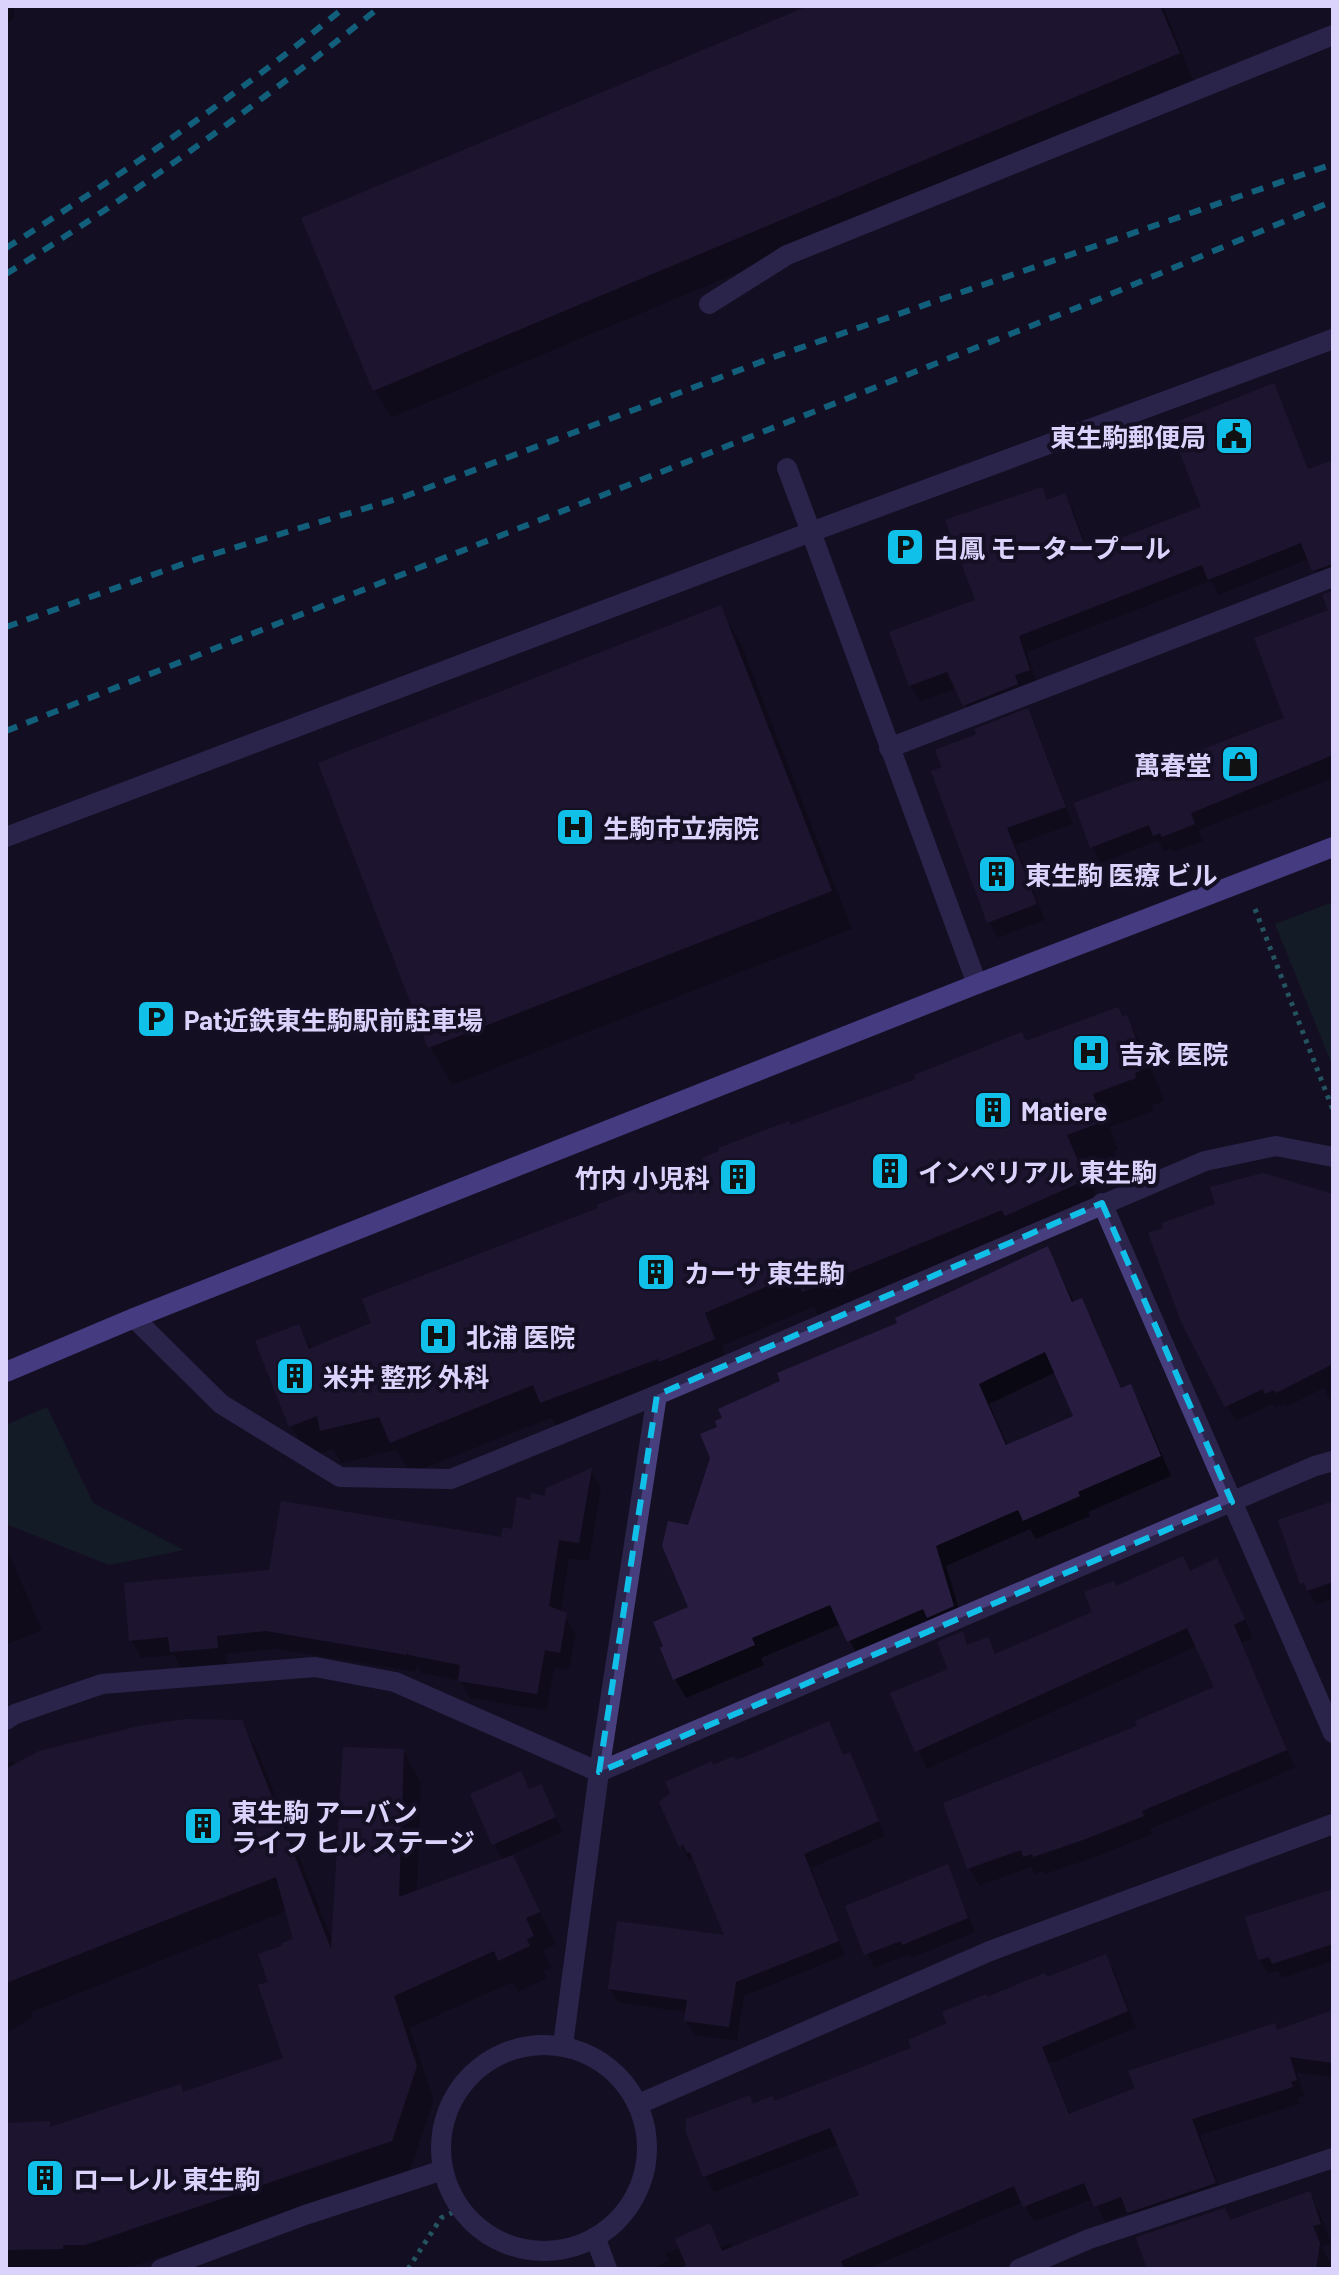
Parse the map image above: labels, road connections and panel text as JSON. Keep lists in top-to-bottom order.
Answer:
{
  "places": {
    "public building": ["東生駒郵便局"],
    "parking": ["白鳳 モータープール", "Pat近鉄東生駒駅前駐車場"],
    "shop": ["萬春堂"],
    "hospital": ["生駒市立病院", "吉永 医院", "北浦 医院"],
    "building": [
      "東生駒 医療 ビル",
      "Matiere",
      "インペリアル 東生駒",
      "竹内 小児科",
      "カーサ 東生駒",
      "米井 整形 外科",
      "東生駒 アーバン ライフ ヒル ステージ",
      "ローレル 東生駒"
    ]
  }
}
